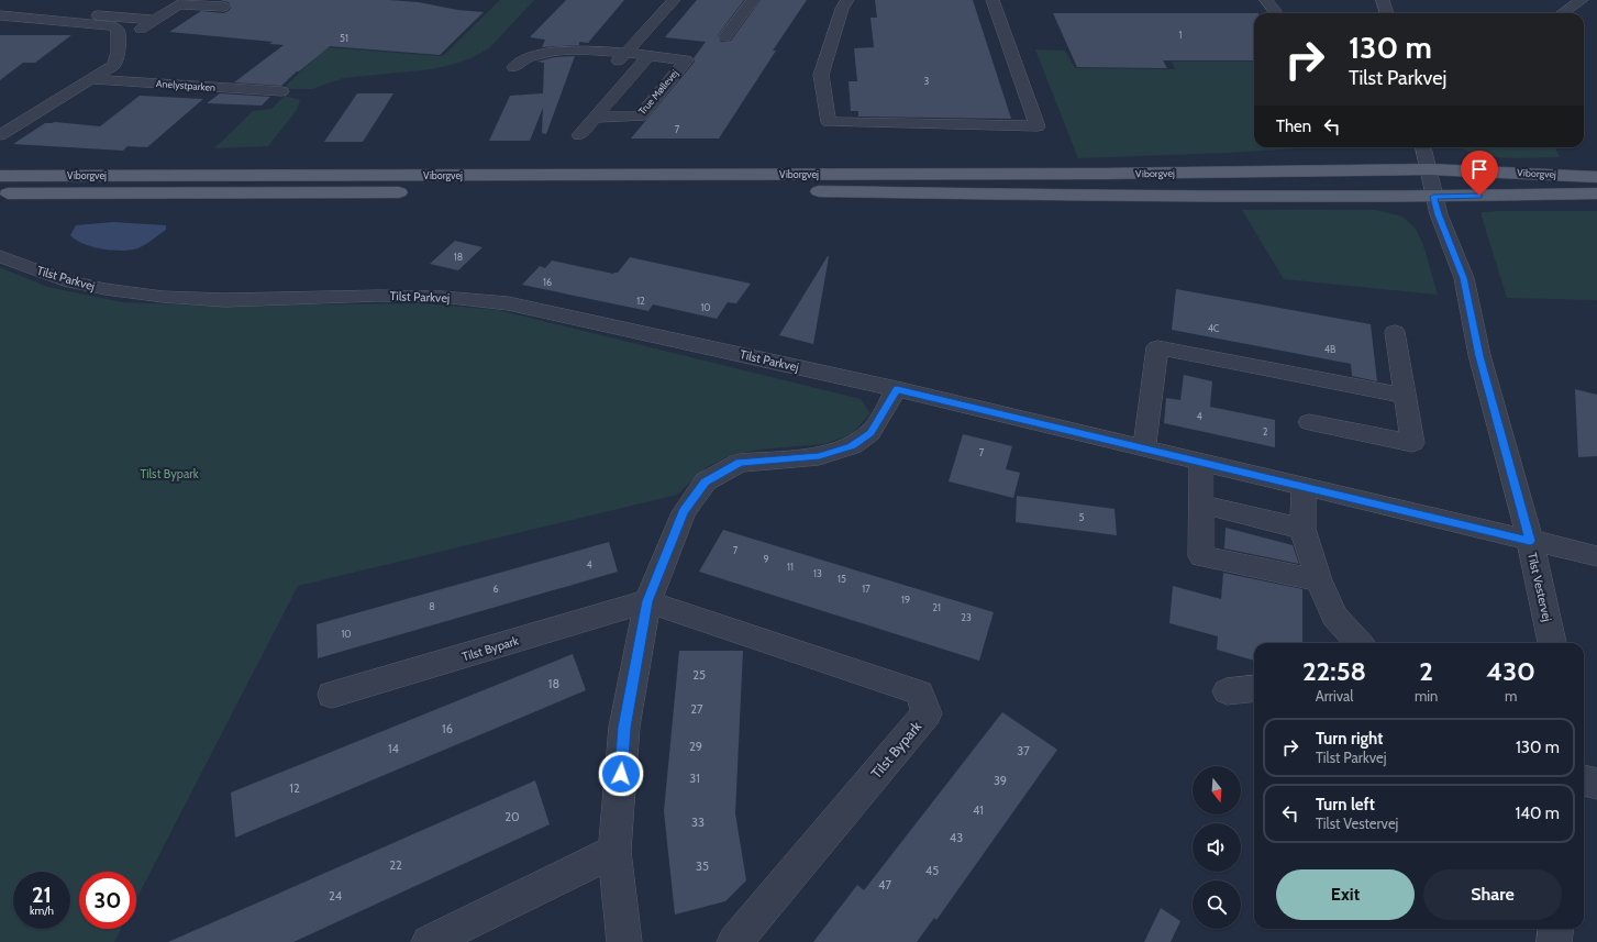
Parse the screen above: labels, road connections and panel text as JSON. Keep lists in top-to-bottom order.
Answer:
{
  "streets": {
    "main road": ["Viborgvej"],
    "street": [
      "Anelystparken",
      "True Møllevej",
      "Tilst Parkvej",
      "Tilst Vestervej",
      "Tilst Bypark"
    ]
  },
  "crossings": [
    ["Viborgvej", "Tilst Vestervej"],
    ["Tilst Parkvej", "Tilst Vestervej"]
  ],
  "parks": ["Tilst Bypark"],
  "house_numbers": [
    "1",
    "51",
    "3",
    "7",
    "18",
    "16",
    "12",
    "10",
    "4C",
    "4B",
    "4",
    "2",
    "7",
    "5",
    "7",
    "9",
    "4",
    "11",
    "13",
    "15",
    "6",
    "17",
    "19",
    "8",
    "21",
    "23",
    "10",
    "25",
    "18",
    "27",
    "16",
    "29",
    "14",
    "37",
    "31",
    "39",
    "12",
    "41",
    "20",
    "33",
    "43",
    "22",
    "35",
    "45",
    "47",
    "24"
  ],
  "north": "bottom",
  "page": {
    "turn": ["130 m", "Tilst Parkvej"],
    "then": "Then",
    "eta": [
      "22:58",
      "Arrival",
      "2",
      "min",
      "430",
      "m"
    ],
    "list": [
      {
        "name": "Turn right",
        "note": "Tilst Parkvej",
        "value": "130 m"
      },
      {
        "name": "Turn left",
        "note": "Tilst Vestervej",
        "value": "140 m"
      }
    ],
    "buttons": ["Exit", "Share"],
    "speed": "21 km/h",
    "limit": "30"
  }
}
